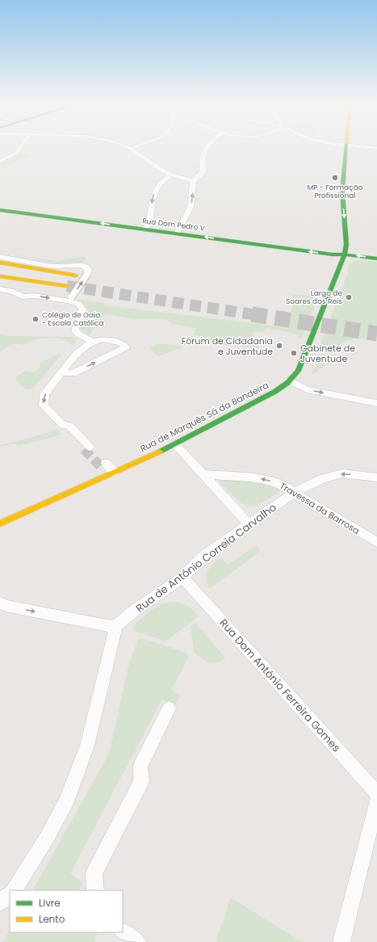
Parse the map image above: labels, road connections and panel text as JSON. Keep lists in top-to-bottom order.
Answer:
{
  "streets": {
    "main road": ["Rua Dom Pedro V", "Rua de Marquês Sá da Bandeira"],
    "street": ["Travessa da Barrosa", "Rua de António Correia Carvalho", "Rua Dom António Ferreira Gomes"]
  },
  "crossings": [
    ["Rua Dom Pedro V", "Rua de Marquês Sá da Bandeira"],
    ["Travessa da Barrosa", "Rua de António Correia Carvalho"],
    ["Rua de António Correia Carvalho", "Rua Dom António Ferreira Gomes"]
  ],
  "one_way": ["Rua Dom Pedro V", "Travessa da Barrosa"],
  "places": [
    "MP - Formação Profissional",
    "Largo de Soares dos Reis",
    "Colégio de Gaia - Escola Católica",
    "Fórum de Cidadania e Juventude",
    "Gabinete de Juventude"
  ],
  "legend": ["Livre", "Lento"]
}
